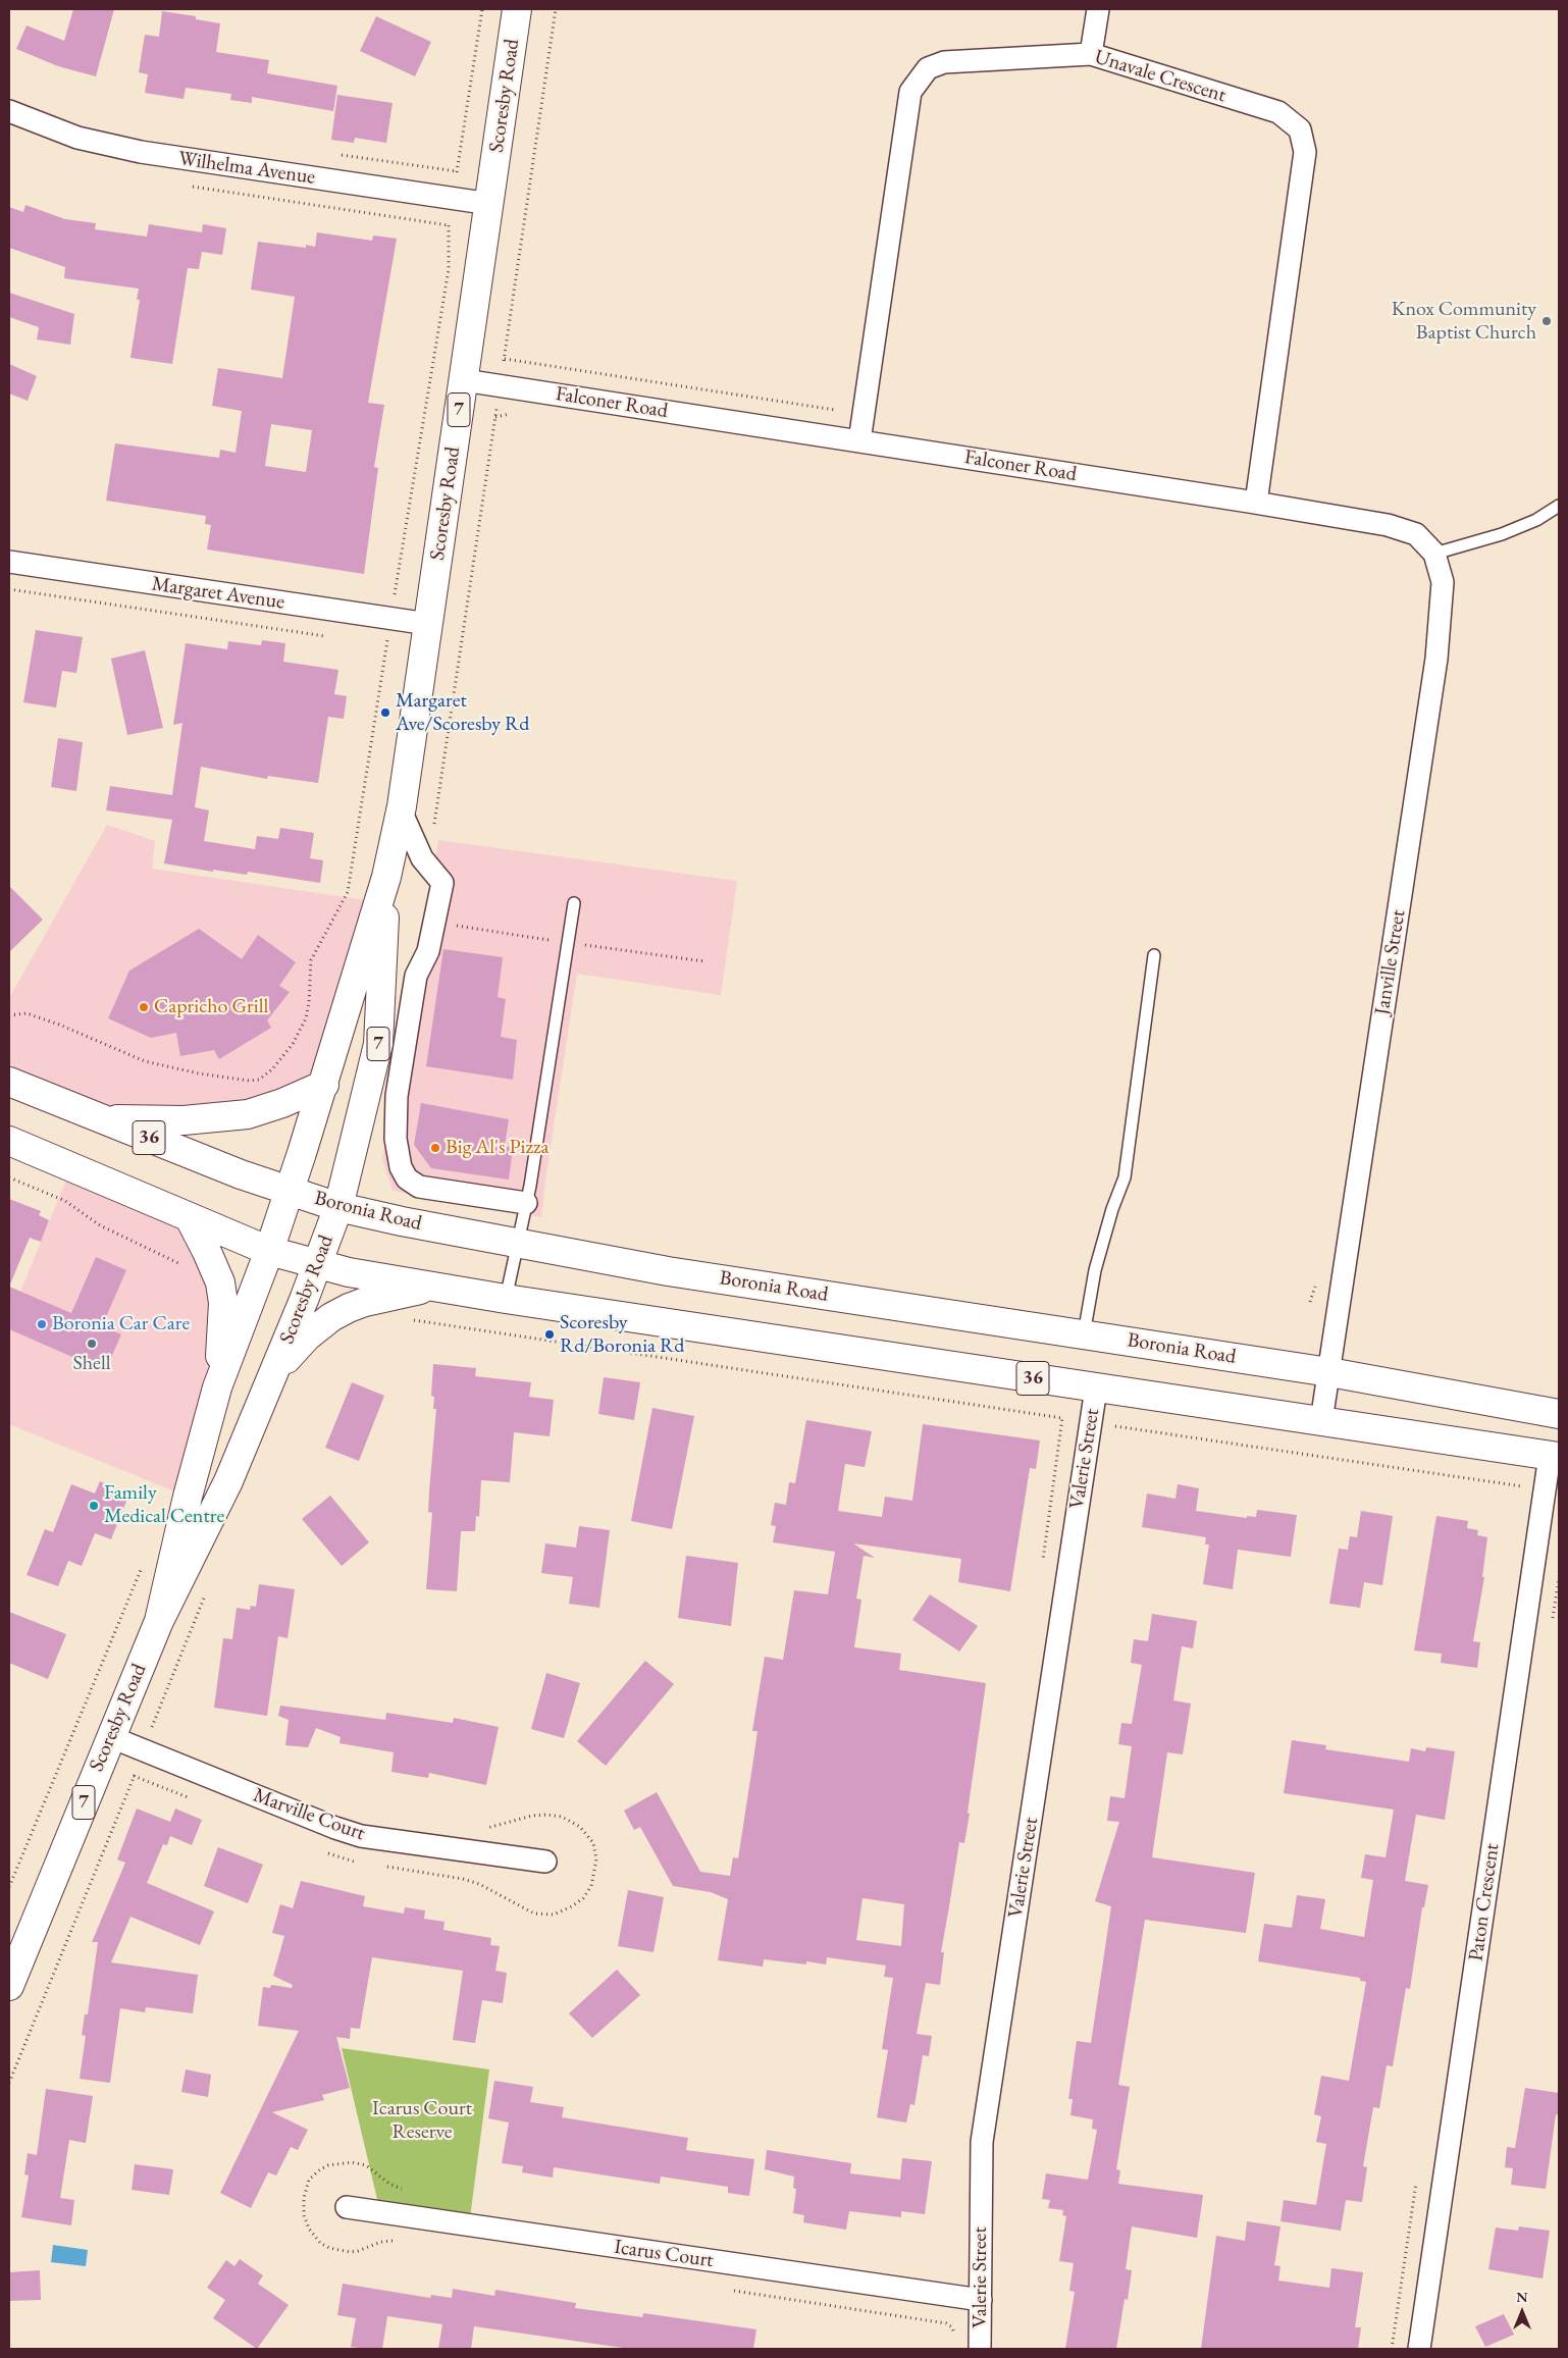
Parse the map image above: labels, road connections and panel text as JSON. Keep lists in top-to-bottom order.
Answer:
{
  "streets": {
    "main road": [
      "Scoresby Road",
      "7",
      "36",
      "Boronia Road"
    ],
    "street": [
      "Unavale Crescent",
      "Wilhelma Avenue",
      "Falconer Road",
      "Margaret Avenue",
      "Janville Street",
      "Valerie Street",
      "Marville Court",
      "Paton Crescent",
      "Icarus Court"
    ]
  },
  "crossings": [
    ["Unavale Crescent", "Falconer Road"],
    ["Scoresby Road", "Wilhelma Avenue"],
    ["Scoresby Road", "Falconer Road"],
    ["Scoresby Road", "Margaret Avenue"],
    ["Scoresby Road", "36"],
    ["Scoresby Road", "Boronia Road"],
    ["Scoresby Road", "Marville Court"],
    ["Falconer Road", "Janville Street"],
    ["Janville Street", "36"],
    ["Janville Street", "Boronia Road"],
    ["36", "Valerie Street"],
    ["36", "Paton Crescent"],
    ["Valerie Street", "Icarus Court"]
  ],
  "parks": ["Icarus Court Reserve"],
  "places": [
    "Knox Community Baptist Church",
    "Margaret Ave/Scoresby Rd",
    "Capricho Grill",
    "Big Al's Pizza",
    "Boronia Car Care",
    "Scoresby Rd/Boronia Rd",
    "Shell",
    "Family Medical Centre"
  ],
  "north": "top"
}
